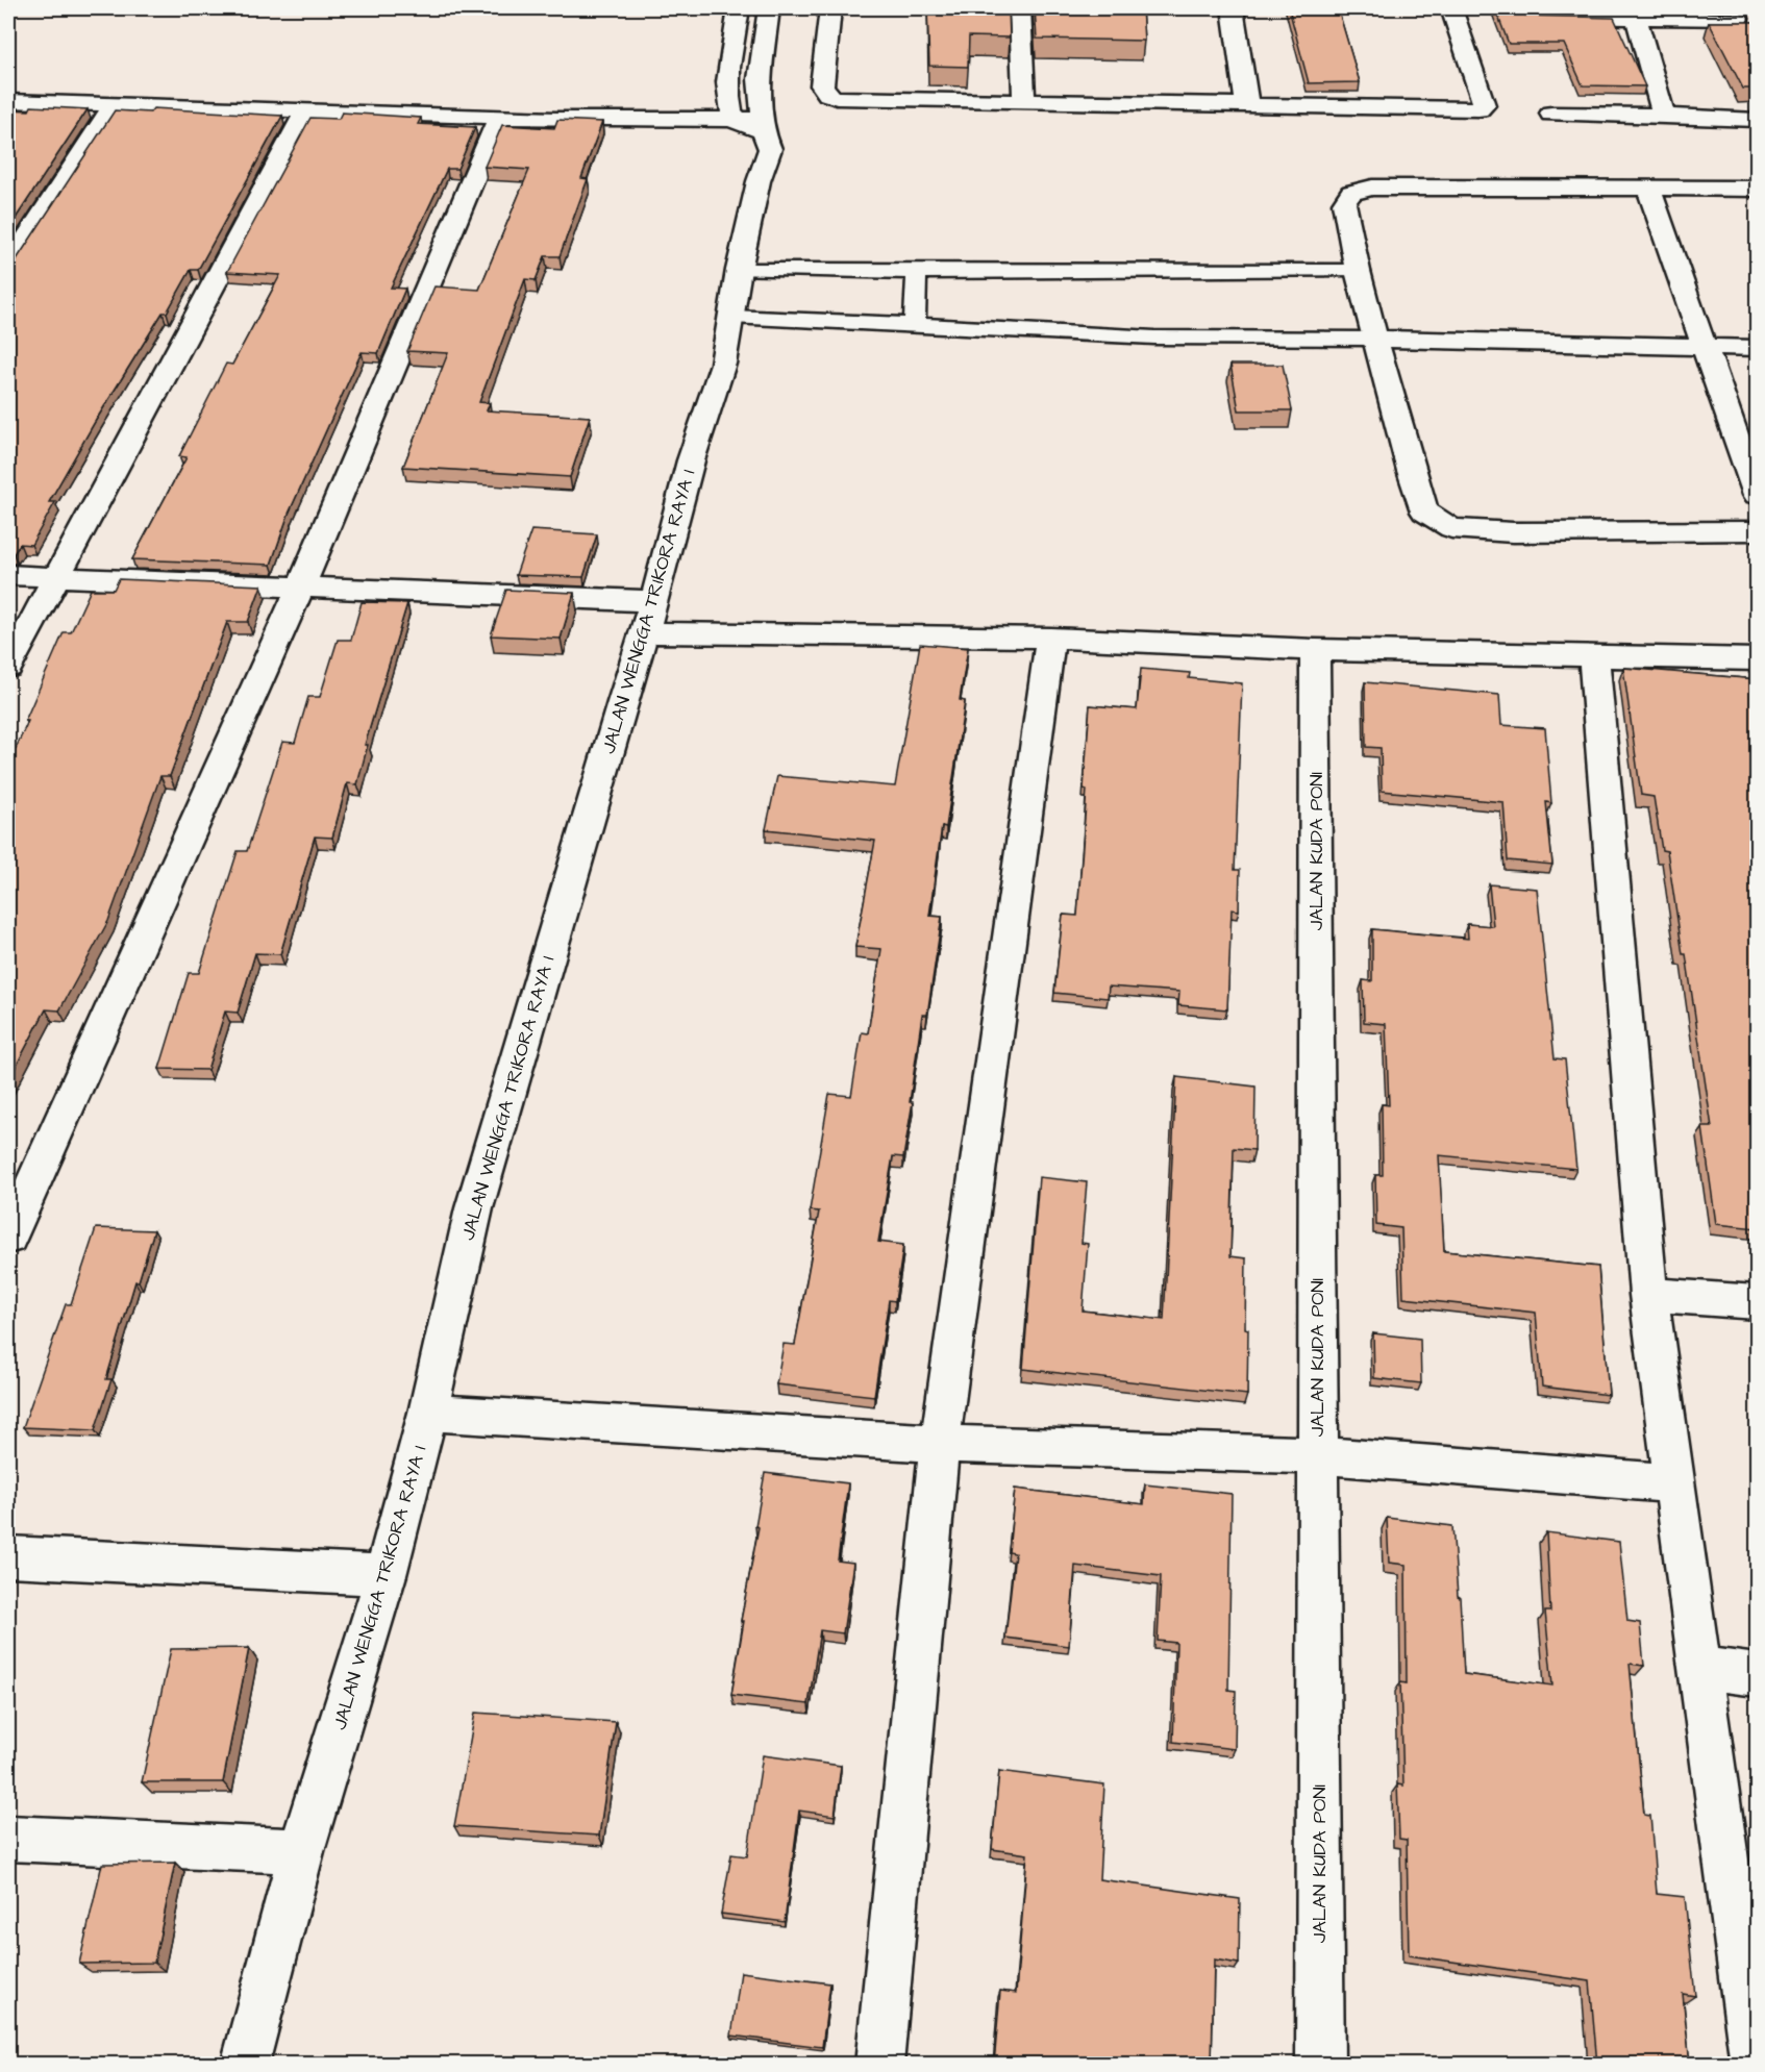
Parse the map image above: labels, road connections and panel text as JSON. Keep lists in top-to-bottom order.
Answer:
{
  "streets": {
    "street": ["JALAN WENGGA TRIKORA RAYA I", "JALAN KUDA PONI"]
  }
}
